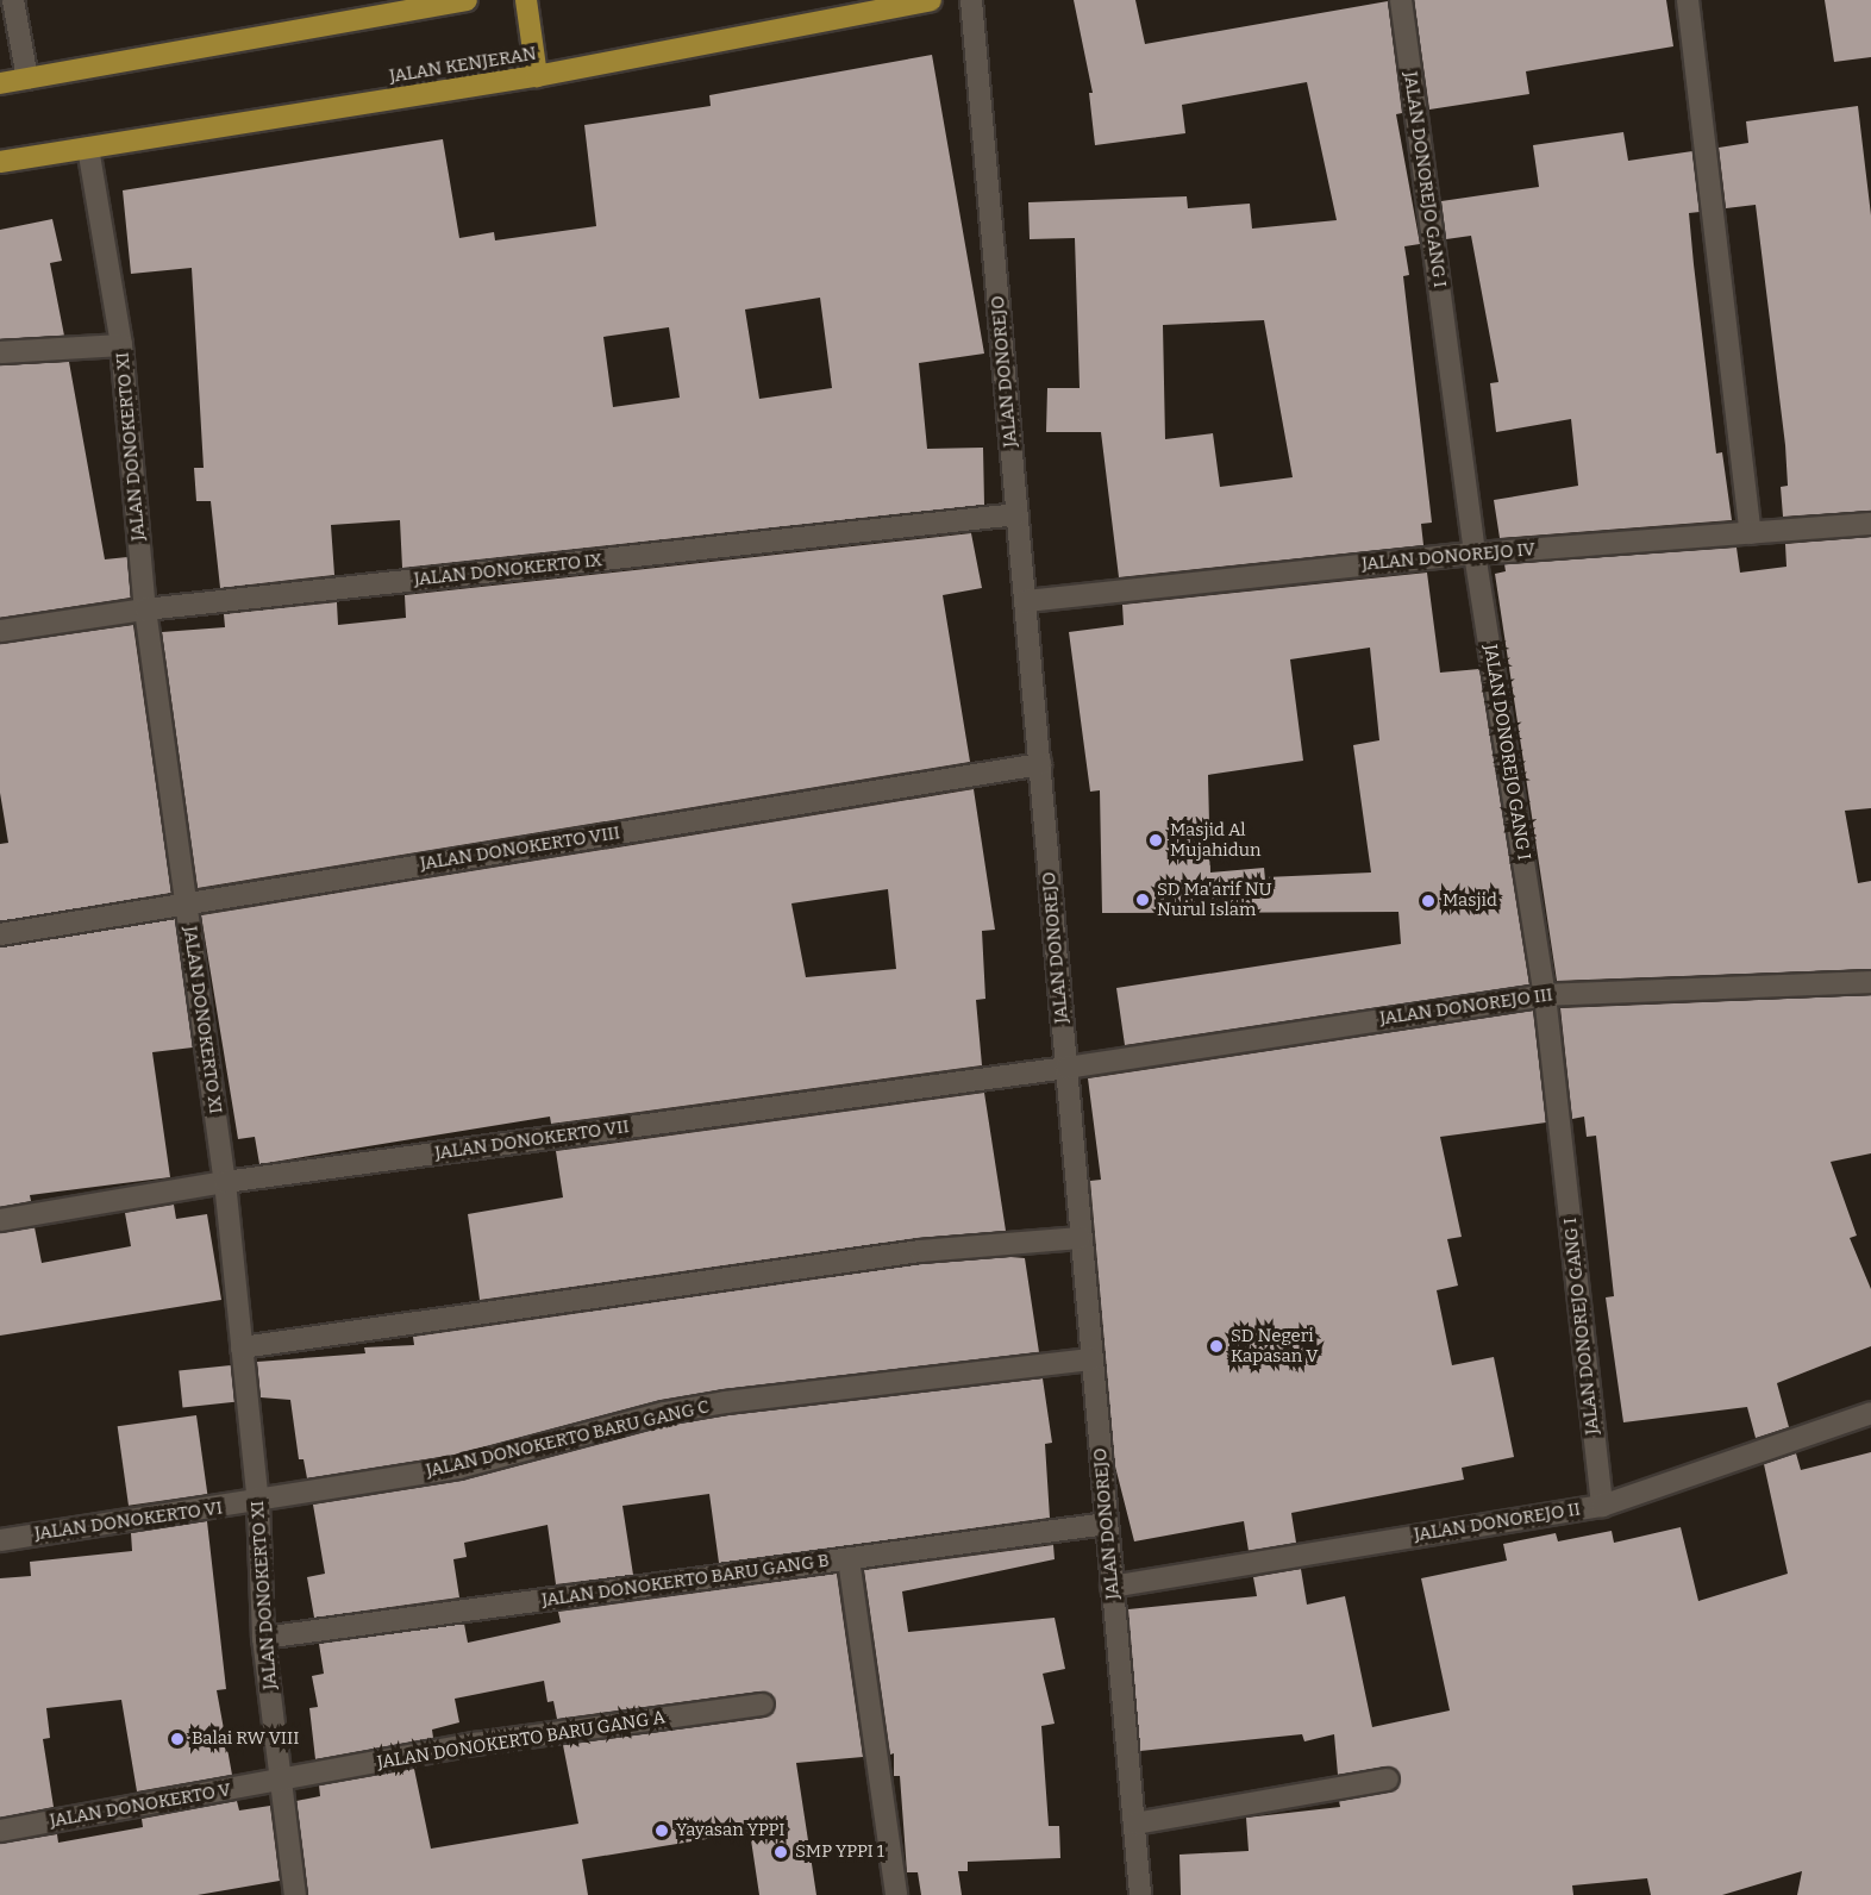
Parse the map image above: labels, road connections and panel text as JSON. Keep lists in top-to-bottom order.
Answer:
{
  "streets": {
    "highway": ["JALAN KENJERAN"],
    "street": [
      "JALAN DONOREJO GANG I",
      "JALAN DONOREJO",
      "JALAN DONOKERTO XI",
      "JALAN DONOREJO IV",
      "JALAN DONOKERTO IX",
      "JALAN DONOKERTO VIII",
      "JALAN DONOREJO III",
      "JALAN DONOKERTO VII",
      "JALAN DONOKERTO BARU GANG C",
      "JALAN DONOKERTO VI",
      "JALAN DONOREJO II",
      "JALAN DONOKERTO BARU GANG B",
      "JALAN DONOKERTO BARU GANG A",
      "JALAN DONOKERTO V"
    ]
  },
  "crossings": [
    ["JALAN KENJERAN", "JALAN DONOKERTO XI"],
    ["JALAN DONOREJO GANG I", "JALAN DONOREJO IV"],
    ["JALAN DONOREJO GANG I", "JALAN DONOREJO III"],
    ["JALAN DONOREJO GANG I", "JALAN DONOREJO II"],
    ["JALAN DONOREJO", "JALAN DONOREJO IV"],
    ["JALAN DONOREJO", "JALAN DONOKERTO IX"],
    ["JALAN DONOREJO", "JALAN DONOKERTO VIII"],
    ["JALAN DONOREJO", "JALAN DONOREJO III"],
    ["JALAN DONOREJO", "JALAN DONOKERTO VII"],
    ["JALAN DONOREJO", "JALAN DONOKERTO BARU GANG C"],
    ["JALAN DONOREJO", "JALAN DONOREJO II"],
    ["JALAN DONOREJO", "JALAN DONOKERTO BARU GANG B"],
    ["JALAN DONOKERTO XI", "JALAN DONOKERTO IX"],
    ["JALAN DONOKERTO XI", "JALAN DONOKERTO VIII"],
    ["JALAN DONOKERTO XI", "JALAN DONOKERTO VII"],
    ["JALAN DONOKERTO XI", "JALAN DONOKERTO BARU GANG C"],
    ["JALAN DONOKERTO XI", "JALAN DONOKERTO VI"],
    ["JALAN DONOKERTO XI", "JALAN DONOKERTO BARU GANG B"],
    ["JALAN DONOKERTO XI", "JALAN DONOKERTO BARU GANG A"],
    ["JALAN DONOKERTO XI", "JALAN DONOKERTO V"],
    ["JALAN DONOREJO III", "JALAN DONOKERTO VII"],
    ["JALAN DONOKERTO BARU GANG C", "JALAN DONOKERTO VI"],
    ["JALAN DONOKERTO BARU GANG A", "JALAN DONOKERTO V"]
  ],
  "places": [
    "Masjid Al Mujahidun",
    "SD Ma'arif NU Nurul Islam",
    "Masjid",
    "SD Negeri Kapasan V",
    "Balai RW VIII",
    "Yayasan YPPI",
    "SMP YPPI 1"
  ]
}
